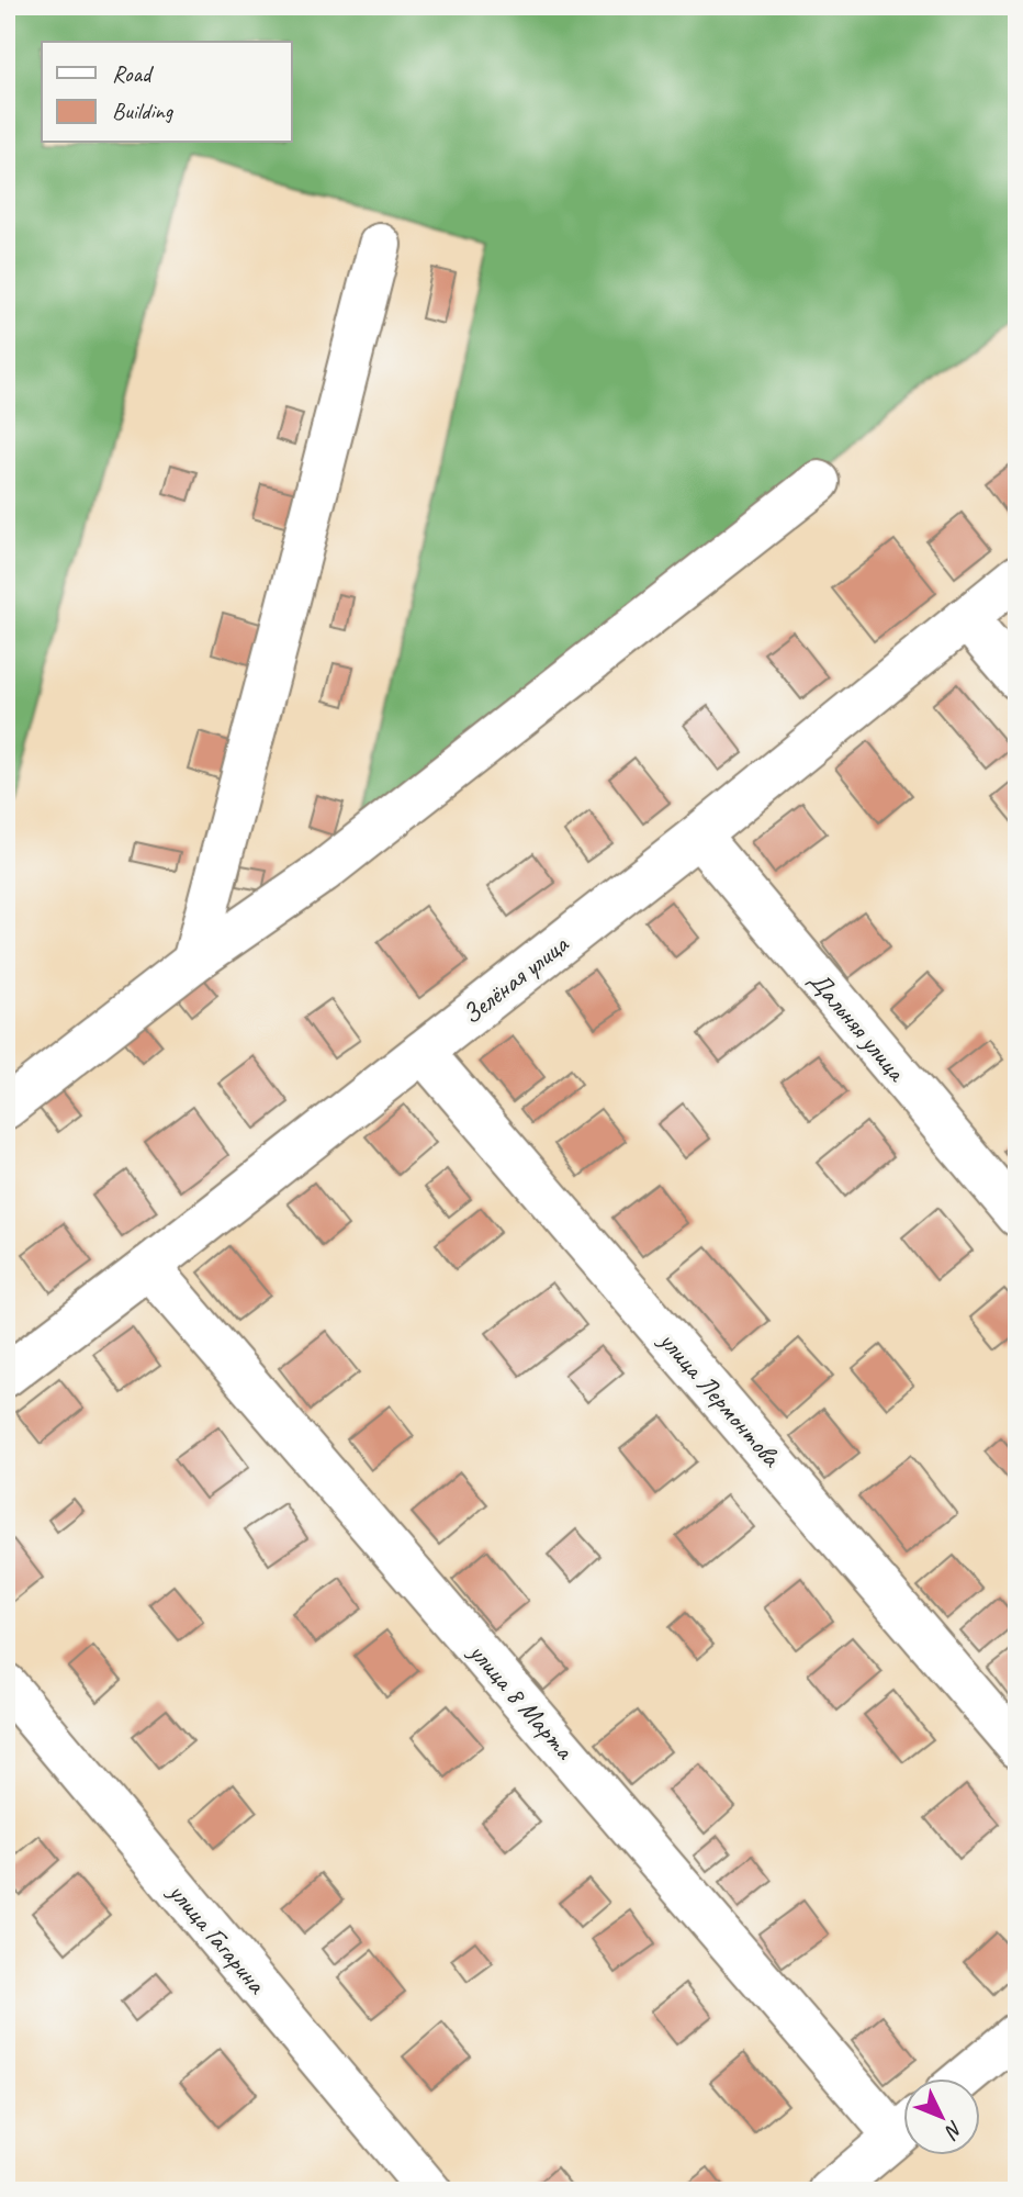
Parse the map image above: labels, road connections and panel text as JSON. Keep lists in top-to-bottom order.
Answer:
{
  "streets": {
    "street": [
      "Зелёная улица",
      "Дальняя улица",
      "улица Лермонтова",
      "улица 8 Марта",
      "улица Гагарина"
    ]
  },
  "crossings": [
    ["Зелёная улица", "Дальняя улица"],
    ["Зелёная улица", "улица Лермонтова"],
    ["Зелёная улица", "улица 8 Марта"]
  ],
  "legend": ["Road", "Building"],
  "north": "bottom right"
}
